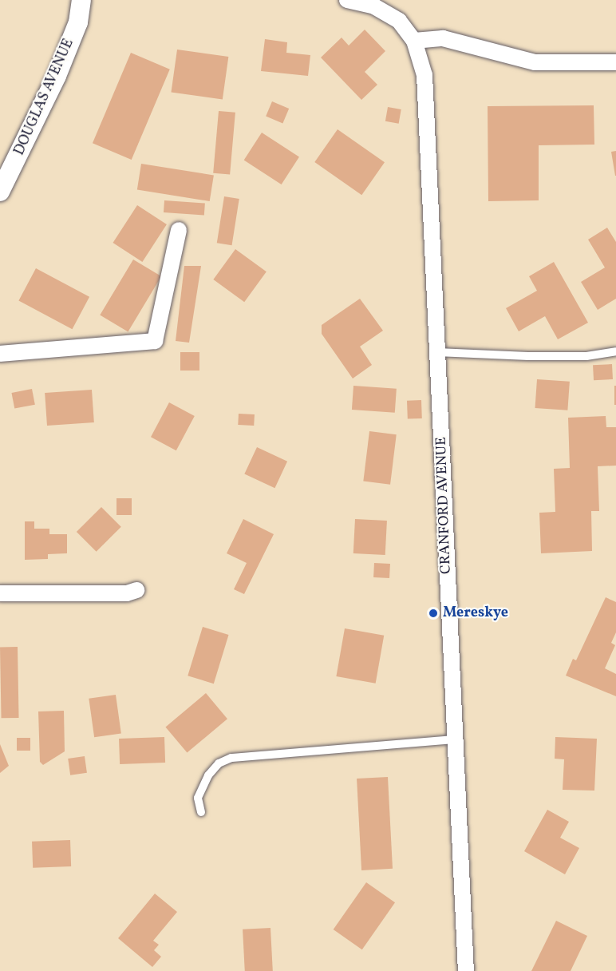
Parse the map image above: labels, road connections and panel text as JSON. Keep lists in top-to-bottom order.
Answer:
{
  "streets": {
    "street": ["DOUGLAS AVENUE", "CRANFORD AVENUE"]
  },
  "places": ["Mereskye"]
}
